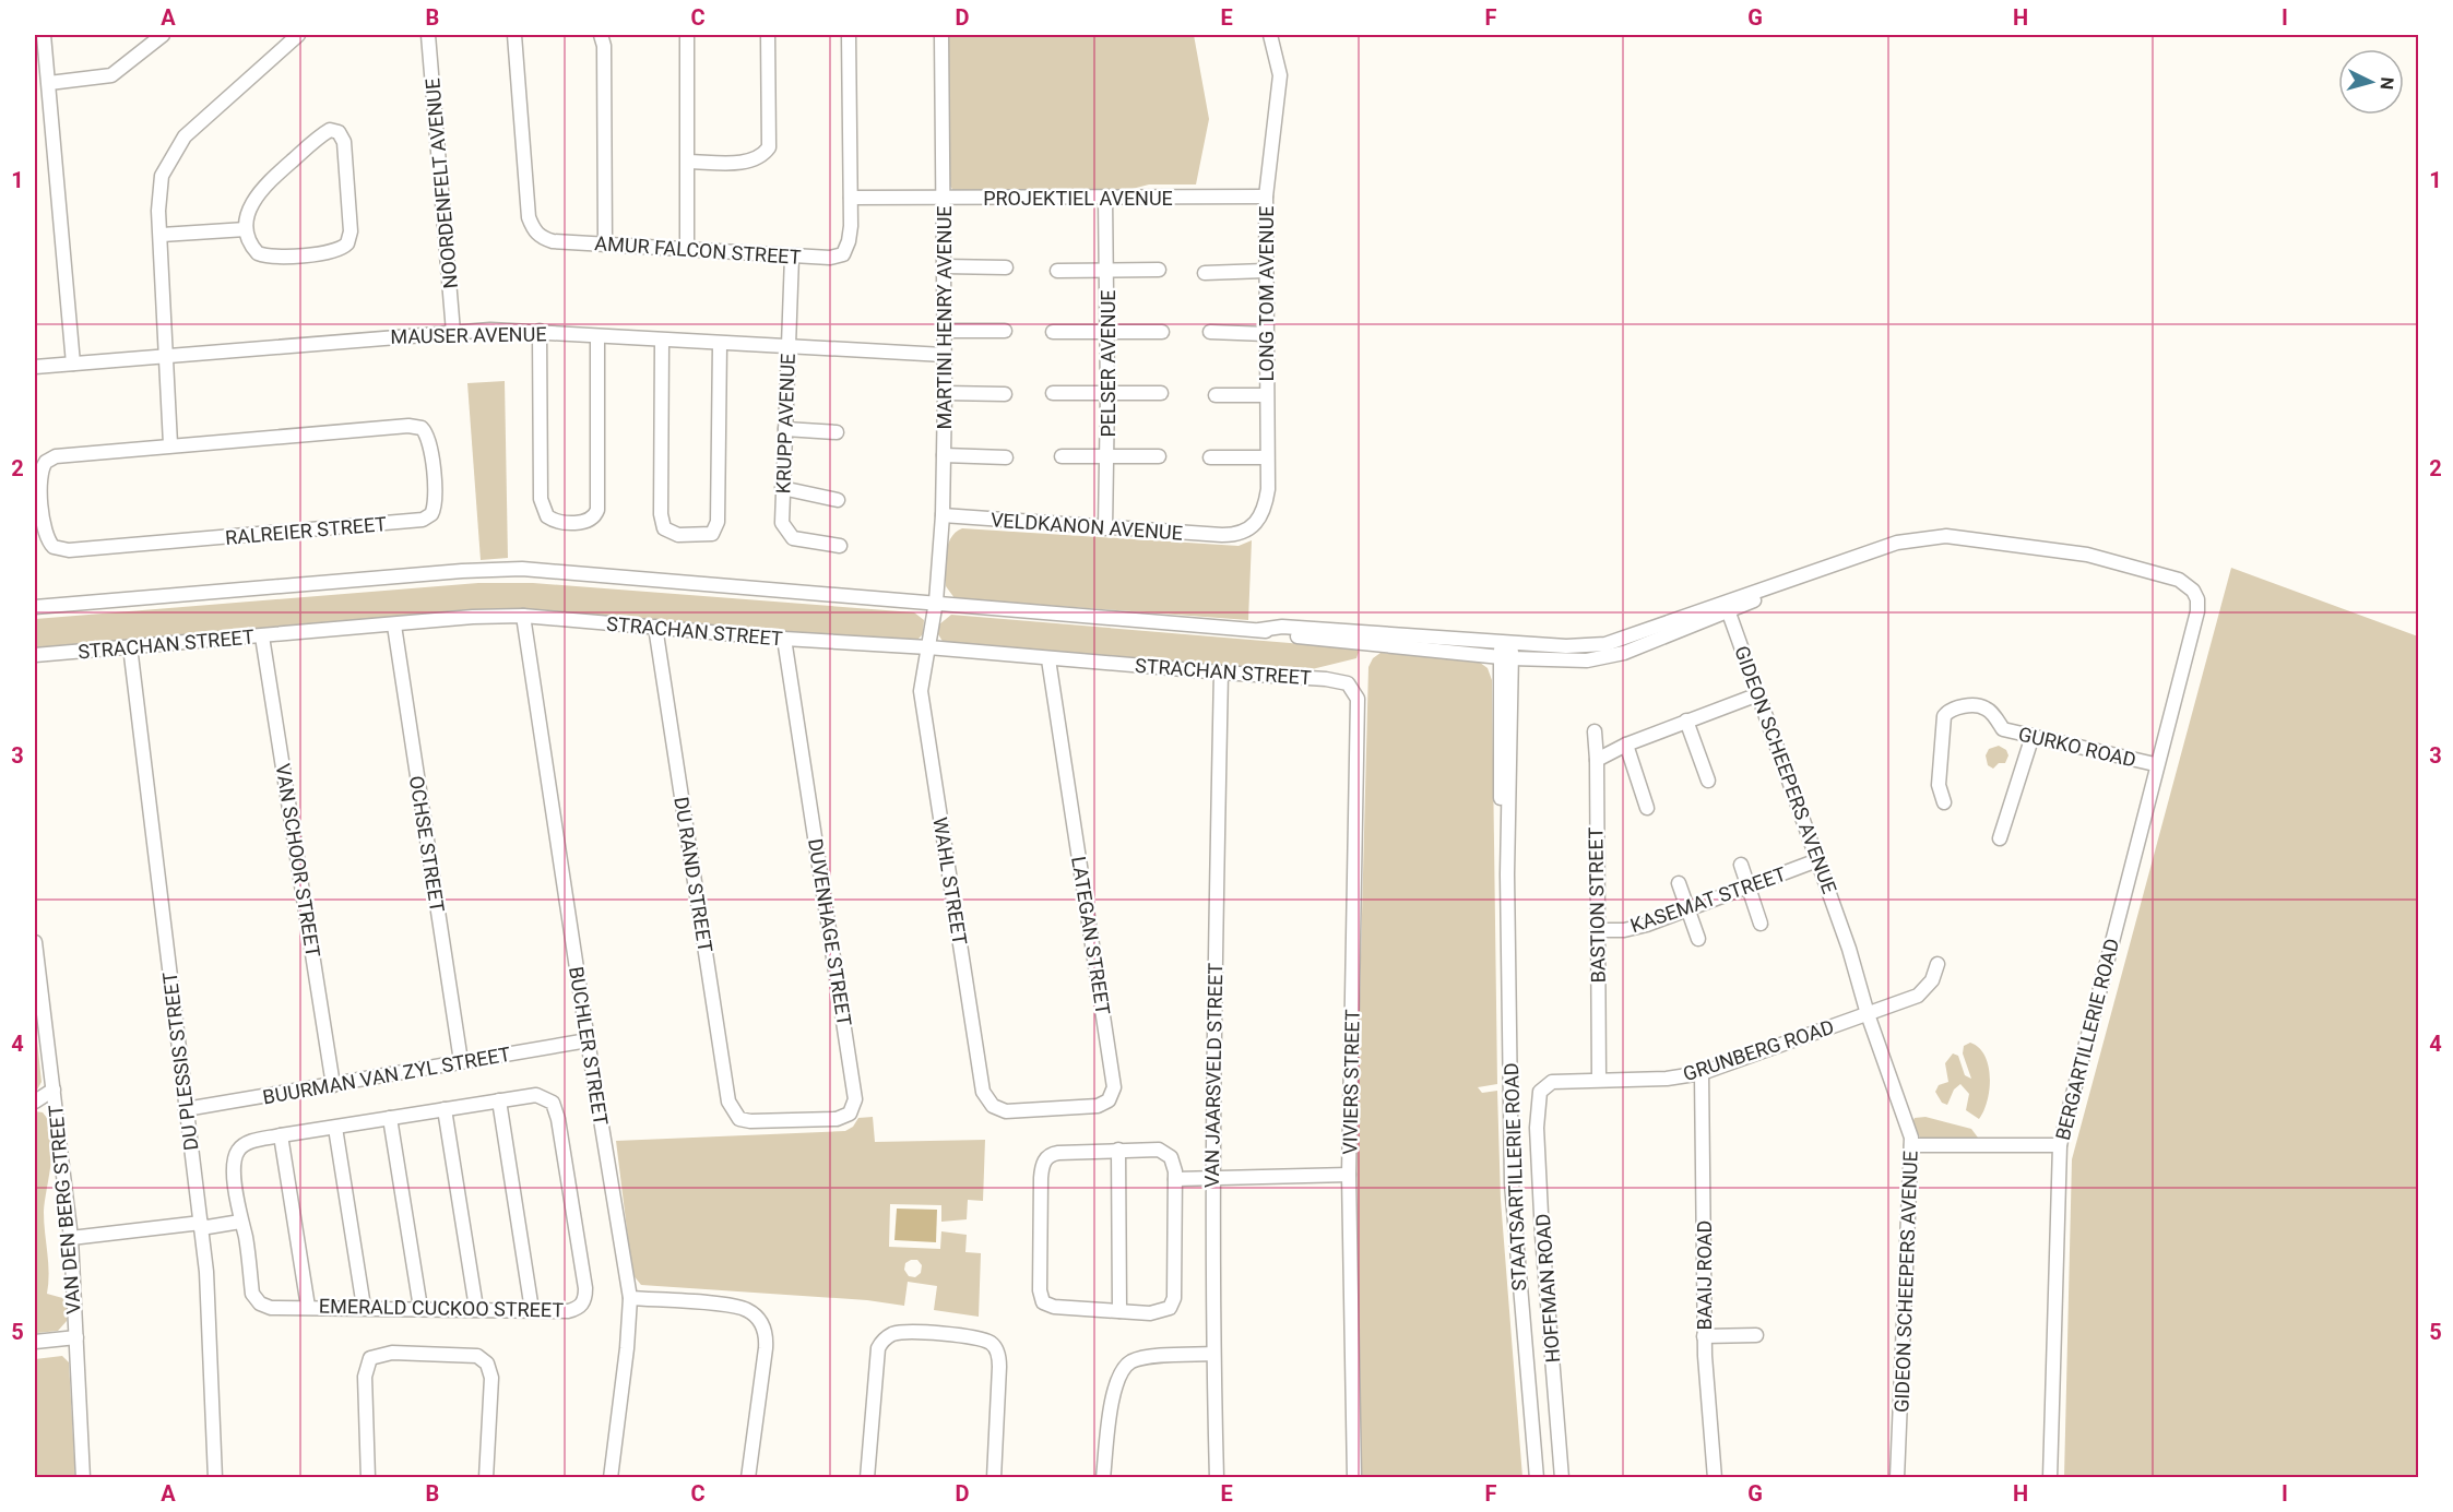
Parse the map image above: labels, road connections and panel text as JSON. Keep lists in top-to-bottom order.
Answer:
{
  "streets": {
    "street": [
      "NOORDENFELT AVENUE",
      "PROJEKTIEL AVENUE",
      "AMUR FALCON STREET",
      "LONG TOM AVENUE",
      "MARTINI HENRY AVENUE",
      "MAUSER AVENUE",
      "PELSER AVENUE",
      "KRUPP AVENUE",
      "VELDKANON AVENUE",
      "RALREIER STREET",
      "STRACHAN STREET",
      "GURKO ROAD",
      "GIDEON SCHEEPERS AVENUE",
      "OCHSE STREET",
      "VAN SCHOOR STREET",
      "DU RAND STREET",
      "WAHL STREET",
      "KASEMAT STREET",
      "BASTION STREET",
      "DUVENHAGE STREET",
      "LATEGAN STREET",
      "BERGARTILLERIE ROAD",
      "BUCHLER STREET",
      "GRUNBERG ROAD",
      "DU PLESSIS STREET",
      "BUURMAN VAN ZYL STREET",
      "VAN JAARSVELD STREET",
      "VIVIERS STREET",
      "STAATSARTILLERIE ROAD",
      "VAN DEN BERG STREET",
      "BAAIJ ROAD",
      "HOFFMAN ROAD",
      "EMERALD CUCKOO STREET"
    ]
  },
  "crossings": [
    ["NOORDENFELT AVENUE", "MAUSER AVENUE"],
    ["PROJEKTIEL AVENUE", "AMUR FALCON STREET"],
    ["PROJEKTIEL AVENUE", "LONG TOM AVENUE"],
    ["PROJEKTIEL AVENUE", "MARTINI HENRY AVENUE"],
    ["PROJEKTIEL AVENUE", "PELSER AVENUE"],
    ["AMUR FALCON STREET", "KRUPP AVENUE"],
    ["LONG TOM AVENUE", "VELDKANON AVENUE"],
    ["MARTINI HENRY AVENUE", "MAUSER AVENUE"],
    ["MARTINI HENRY AVENUE", "VELDKANON AVENUE"],
    ["MARTINI HENRY AVENUE", "STRACHAN STREET"],
    ["MARTINI HENRY AVENUE", "WAHL STREET"],
    ["MAUSER AVENUE", "KRUPP AVENUE"],
    ["PELSER AVENUE", "VELDKANON AVENUE"],
    ["STRACHAN STREET", "GIDEON SCHEEPERS AVENUE"],
    ["STRACHAN STREET", "OCHSE STREET"],
    ["STRACHAN STREET", "VAN SCHOOR STREET"],
    ["STRACHAN STREET", "DU RAND STREET"],
    ["STRACHAN STREET", "WAHL STREET"],
    ["STRACHAN STREET", "DUVENHAGE STREET"],
    ["STRACHAN STREET", "LATEGAN STREET"],
    ["STRACHAN STREET", "BERGARTILLERIE ROAD"],
    ["STRACHAN STREET", "BUCHLER STREET"],
    ["STRACHAN STREET", "DU PLESSIS STREET"],
    ["STRACHAN STREET", "VAN JAARSVELD STREET"],
    ["STRACHAN STREET", "VIVIERS STREET"],
    ["STRACHAN STREET", "STAATSARTILLERIE ROAD"],
    ["GURKO ROAD", "BERGARTILLERIE ROAD"],
    ["GIDEON SCHEEPERS AVENUE", "KASEMAT STREET"],
    ["GIDEON SCHEEPERS AVENUE", "GRUNBERG ROAD"],
    ["OCHSE STREET", "BUURMAN VAN ZYL STREET"],
    ["VAN SCHOOR STREET", "BUURMAN VAN ZYL STREET"],
    ["DU RAND STREET", "DUVENHAGE STREET"],
    ["WAHL STREET", "LATEGAN STREET"],
    ["KASEMAT STREET", "BASTION STREET"],
    ["BASTION STREET", "GRUNBERG ROAD"],
    ["BUCHLER STREET", "BUURMAN VAN ZYL STREET"],
    ["GRUNBERG ROAD", "BAAIJ ROAD"],
    ["GRUNBERG ROAD", "HOFFMAN ROAD"],
    ["DU PLESSIS STREET", "BUURMAN VAN ZYL STREET"]
  ],
  "north": "right",
  "grid": {
    "columns": [
      "A",
      "B",
      "C",
      "D",
      "E",
      "F",
      "G",
      "H",
      "I"
    ],
    "rows": [
      "1",
      "2",
      "3",
      "4",
      "5"
    ]
  }
}
